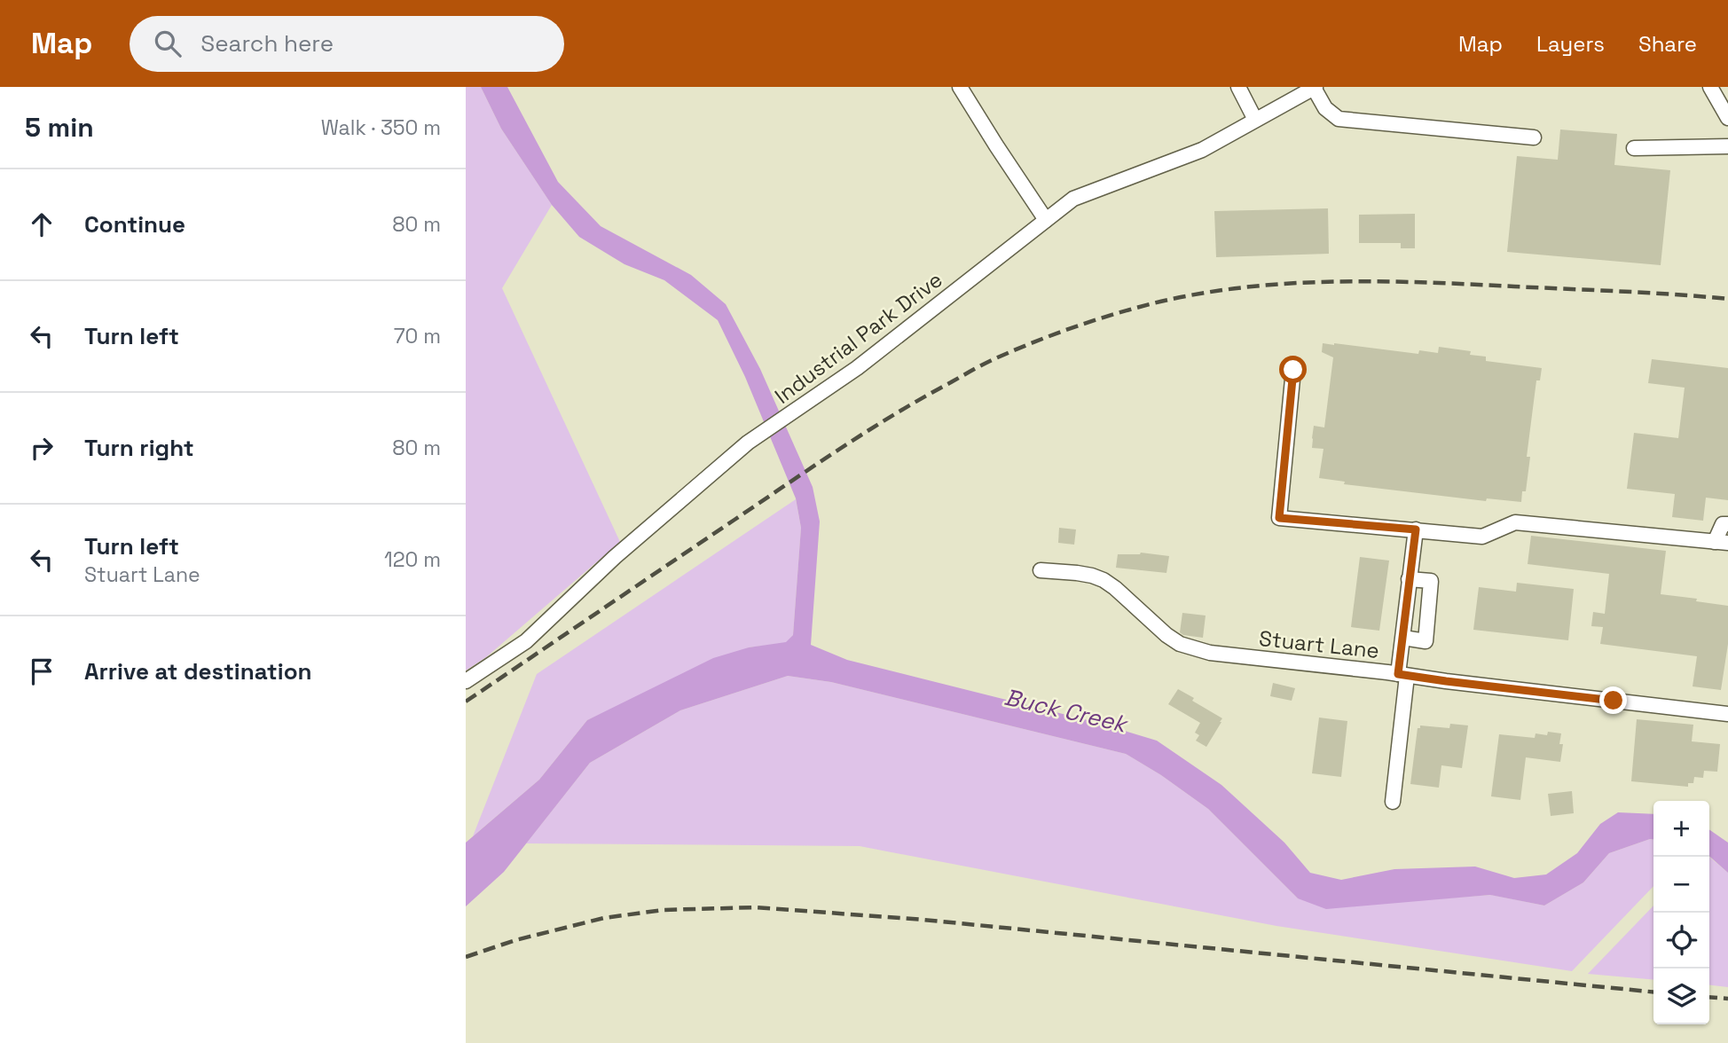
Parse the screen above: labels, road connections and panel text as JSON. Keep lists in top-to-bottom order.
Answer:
{
  "streets": {
    "street": ["Industrial Park Drive", "Stuart Lane"]
  },
  "water": ["Buck Creek"],
  "page": {
    "header": "Map",
    "search": "Search here",
    "nav": ["Map", "Layers", "Share"],
    "heading": ["5 min", "Walk · 350 m"],
    "list": [
      ["Continue", "80 m"],
      ["Turn left", "70 m"],
      ["Turn right", "80 m"],
      ["Turn left", "Stuart Lane", "120 m"],
      "Arrive at destination"
    ],
    "map_buttons": ["+", "−"]
  }
}
